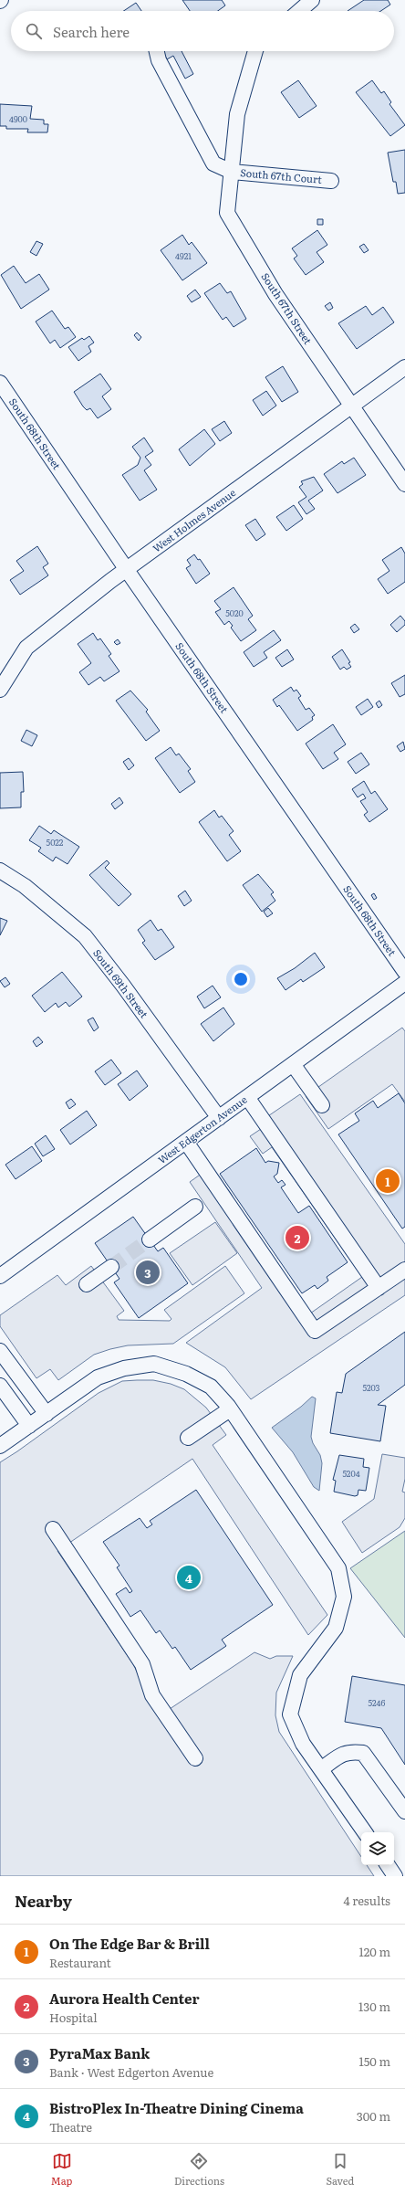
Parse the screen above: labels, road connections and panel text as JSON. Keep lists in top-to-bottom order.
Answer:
{
  "streets": {
    "street": [
      "South 67th Court",
      "South 67th Street",
      "South 68th Street",
      "West Holmes Avenue",
      "South 69th Street",
      "West Edgerton Avenue"
    ]
  },
  "crossings": [
    ["South 67th Court", "South 67th Street"],
    ["South 67th Street", "West Holmes Avenue"],
    ["South 68th Street", "West Holmes Avenue"],
    ["South 69th Street", "West Edgerton Avenue"]
  ],
  "house_numbers": [
    "4900",
    "4921",
    "5020",
    "5022",
    "5203",
    "5204",
    "5246"
  ],
  "page": {
    "search": "Search here",
    "pins": [
      "1",
      "2",
      "3",
      "4"
    ],
    "heading": ["Nearby", "4 results"],
    "list": [
      {
        "mark": "1",
        "name": "On The Edge Bar & Brill",
        "note": "Restaurant",
        "value": "120 m"
      },
      {
        "mark": "2",
        "name": "Aurora Health Center",
        "note": "Hospital",
        "value": "130 m"
      },
      {
        "mark": "3",
        "name": "PyraMax Bank",
        "note": "Bank · West Edgerton Avenue",
        "value": "150 m"
      },
      {
        "mark": "4",
        "name": "BistroPlex In-Theatre Dining Cinema",
        "note": "Theatre",
        "value": "300 m"
      }
    ],
    "nav": ["Map", "Directions", "Saved"]
  }
}
